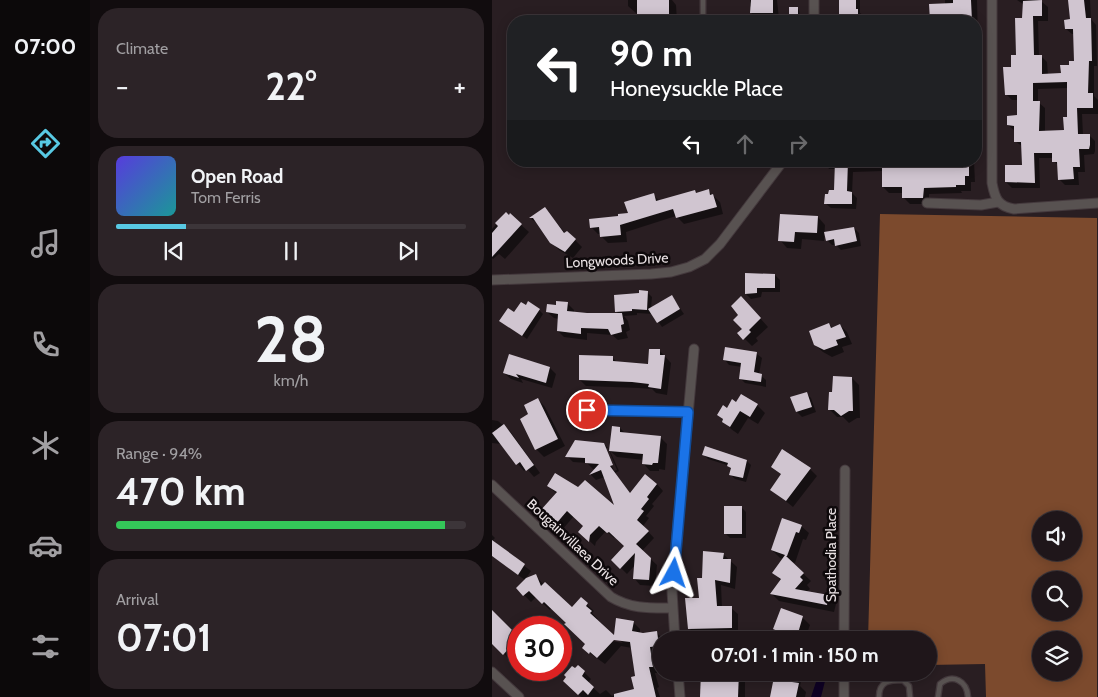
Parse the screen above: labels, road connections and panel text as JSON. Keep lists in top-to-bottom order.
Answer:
{
  "streets": {
    "street": ["Longwoods Drive", "Bougainvillaea Drive", "Spathodia Place"]
  },
  "page": {
    "tabs": "07:00",
    "tile": [
      "Climate",
      ["28", "km/h"],
      ["Range · 94%", "470 km"],
      ["Arrival", "07:01"]
    ],
    "turn": ["90 m", "Honeysuckle Place"],
    "heat": ["−", "22°", "+"],
    "song": ["Open Road", "Tom Ferris"],
    "limit": "30",
    "trip": "07:01 · 1 min · 150 m"
  }
}
